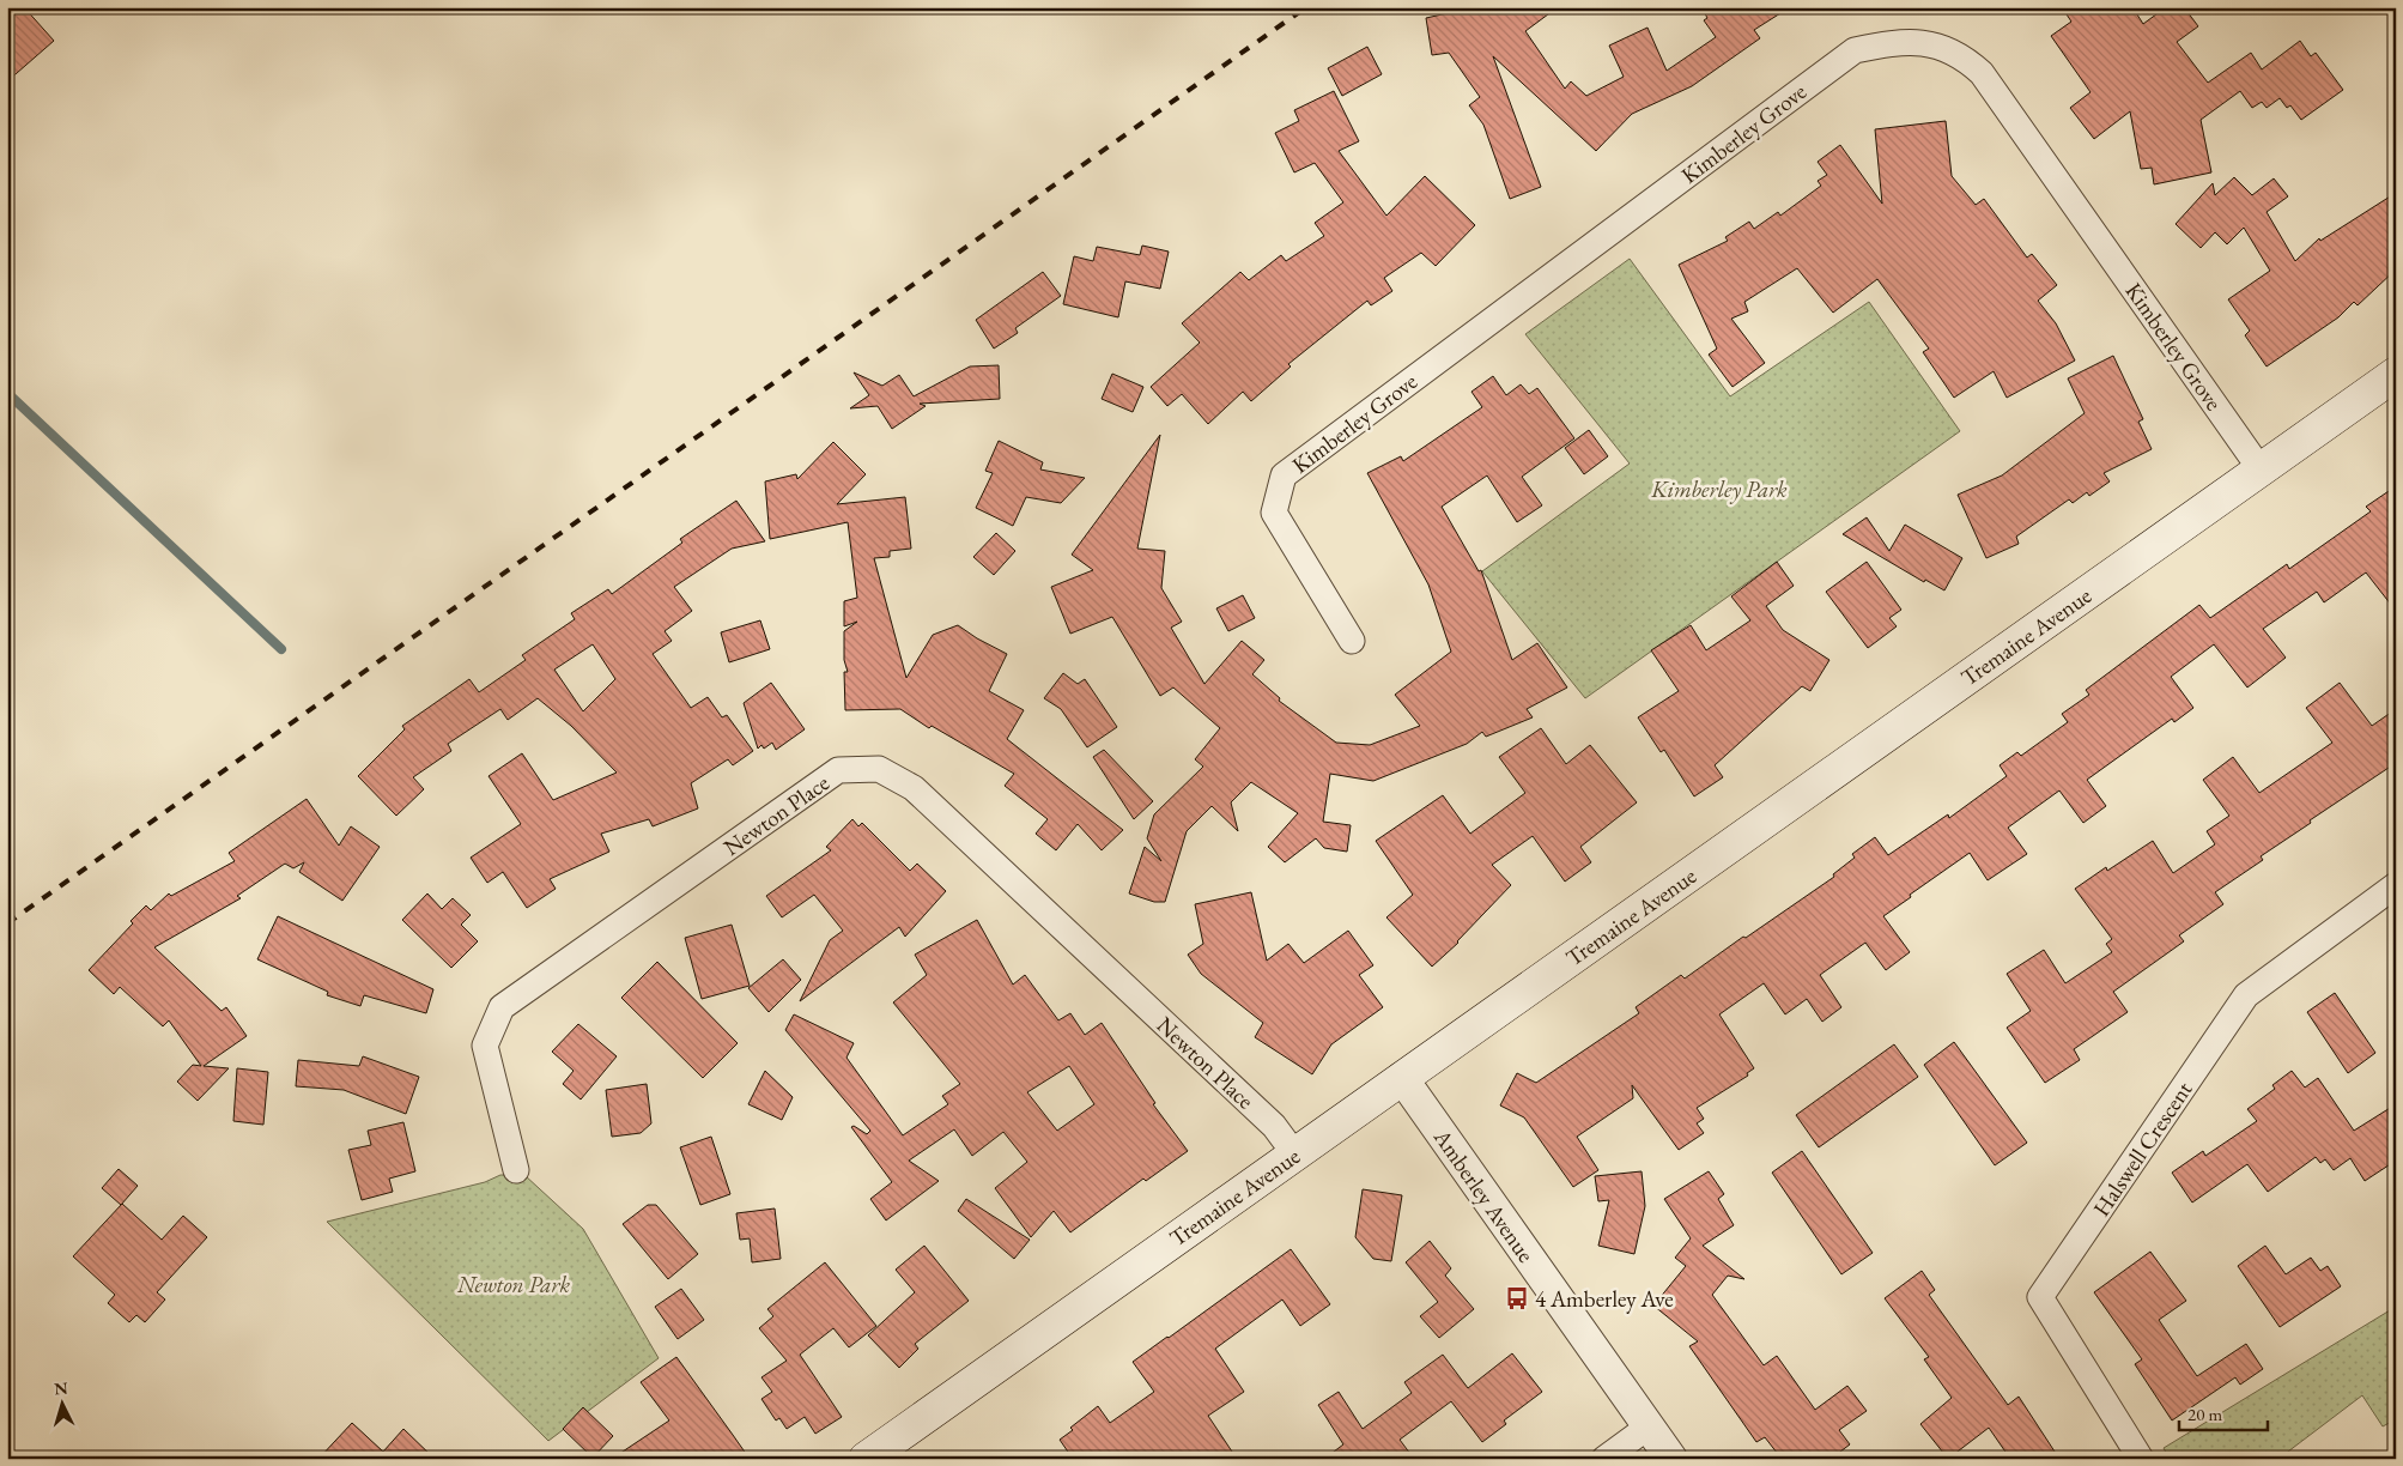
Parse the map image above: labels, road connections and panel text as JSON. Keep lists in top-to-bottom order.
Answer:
{
  "streets": {
    "main road": ["Tremaine Avenue"],
    "street": [
      "Kimberley Grove",
      "Newton Place",
      "Halswell Crescent",
      "Amberley Avenue"
    ]
  },
  "crossings": [
    ["Kimberley Grove", "Tremaine Avenue"],
    ["Tremaine Avenue", "Newton Place"],
    ["Tremaine Avenue", "Amberley Avenue"]
  ],
  "parks": ["Kimberley Park", "Newton Park"],
  "places": {
    "bus stop": ["4 Amberley Ave"]
  },
  "scale_bar": "20 m",
  "north": "top"
}
